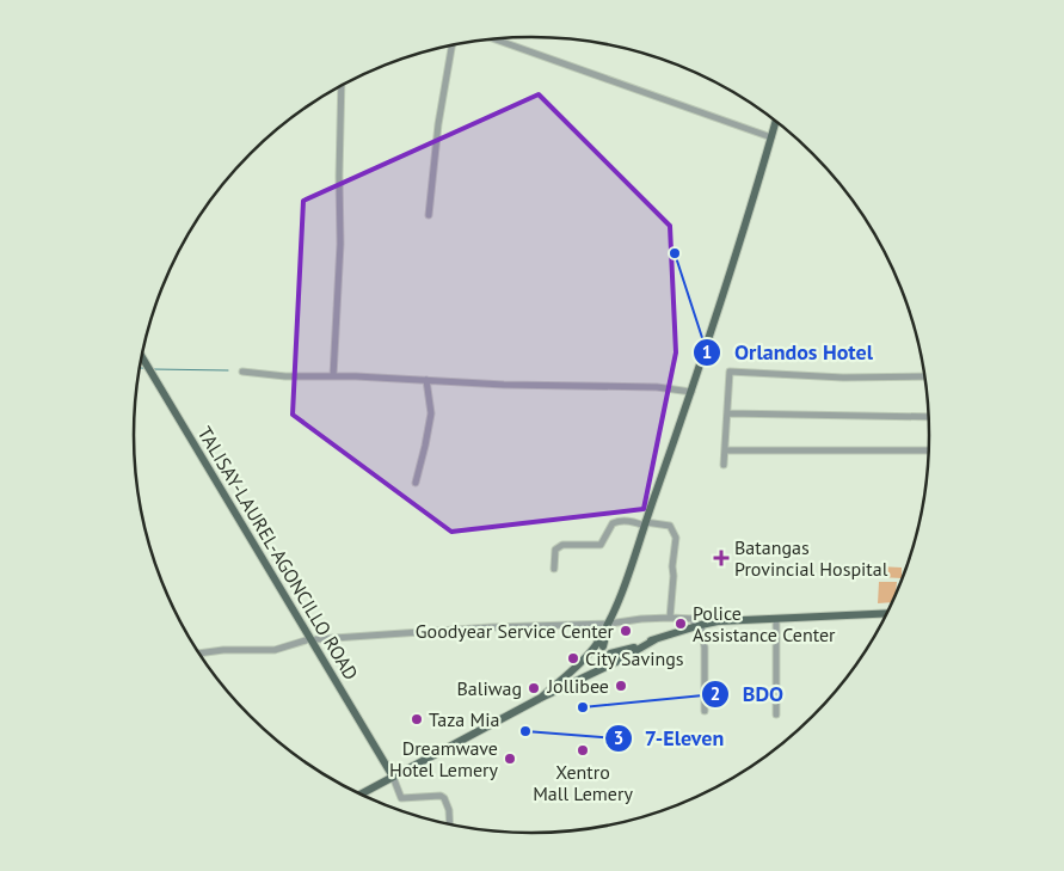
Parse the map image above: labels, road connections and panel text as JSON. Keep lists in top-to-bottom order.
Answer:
{
  "streets": {
    "main road": ["TALISAY-LAUREL-AGONCILLO ROAD"]
  },
  "places": {
    "other": [
      "Orlandos Hotel",
      "Police Assistance Center",
      "Goodyear Service Center",
      "City Savings",
      "Jollibee",
      "Baliwag",
      "BDO",
      "Taza Mia",
      "7-Eleven",
      "Xentro Mall Lemery",
      "Dreamwave Hotel Lemery"
    ],
    "health": ["Batangas Provincial Hospital"]
  }
}
